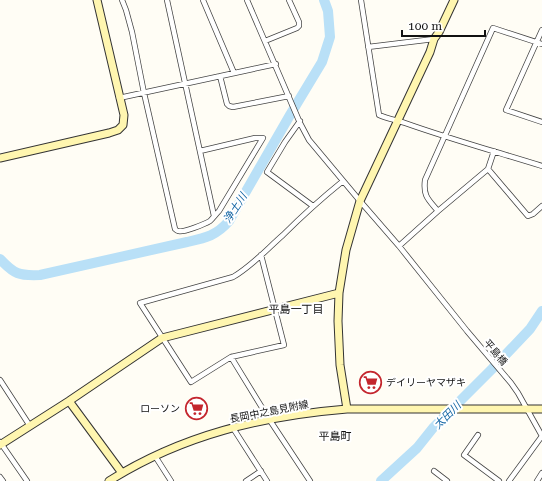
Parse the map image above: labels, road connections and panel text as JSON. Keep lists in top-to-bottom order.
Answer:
{
  "streets": {
    "street": ["平島橋", "長岡中之島見附線"]
  },
  "crossings": [
    ["平島橋", "長岡中之島見附線"]
  ],
  "districts": ["平島一丁目", "平島町"],
  "water": ["浄土川", "太田川"],
  "places": {
    "supermarket": ["デイリーヤマザキ", "ローソン"]
  },
  "scale_bar": "100 m"
}
